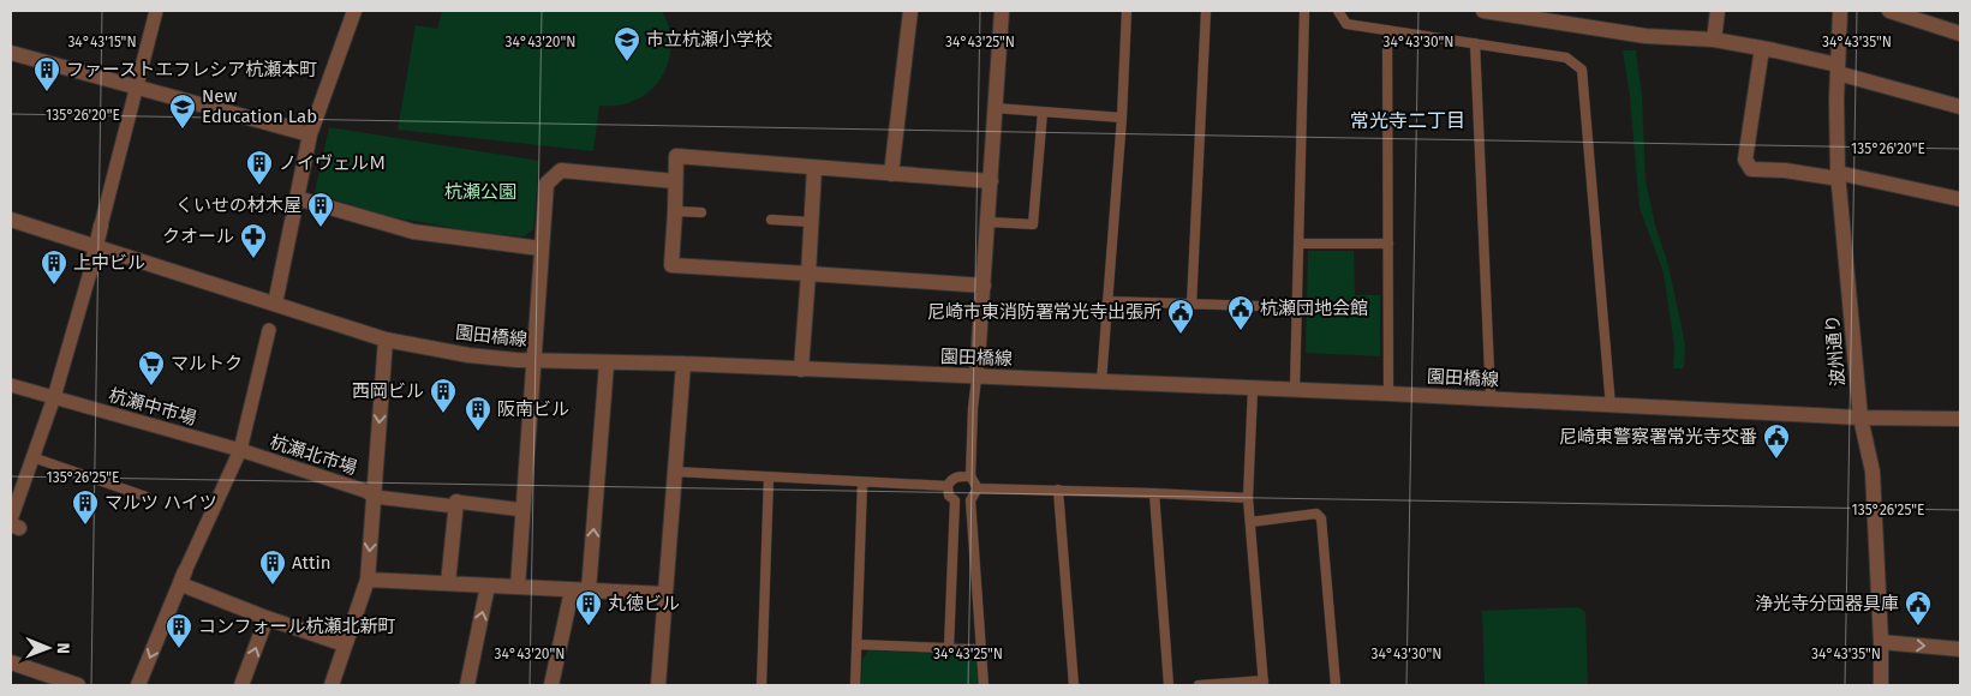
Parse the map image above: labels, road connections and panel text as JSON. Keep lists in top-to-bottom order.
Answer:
{
  "streets": {
    "street": [
      "園田橋線",
      "波州通り",
      "杭瀬中市場",
      "杭瀬北市場"
    ]
  },
  "crossings": [
    ["園田橋線", "波州通り"],
    ["杭瀬中市場", "杭瀬北市場"]
  ],
  "districts": ["常光寺二丁目"],
  "parks": ["杭瀬公園"],
  "places": {
    "school or university": ["市立杭瀬小学校", "New Education Lab"],
    "building": [
      "ファーストエフレシア杭瀬本町",
      "ノイヴェルＭ",
      "くいせの材木屋",
      "上中ビル",
      "西岡ビル",
      "阪南ビル",
      "マルツ ハイツ",
      "Attin",
      "丸徳ビル",
      "コンフォール杭瀬北新町"
    ],
    "pharmacy": ["クオール"],
    "public building": [
      "杭瀬団地会館",
      "尼崎市東消防署常光寺出張所",
      "尼崎東警察署常光寺交番",
      "浄光寺分団器具庫"
    ],
    "supermarket": ["マルトク"]
  },
  "north": "right",
  "coordinates": [
    "34°43'15\"N",
    "34°43'20\"N",
    "34°43'25\"N",
    "34°43'30\"N",
    "34°43'35\"N",
    "135°26'20\"E",
    "135°26'25\"E"
  ]
}
